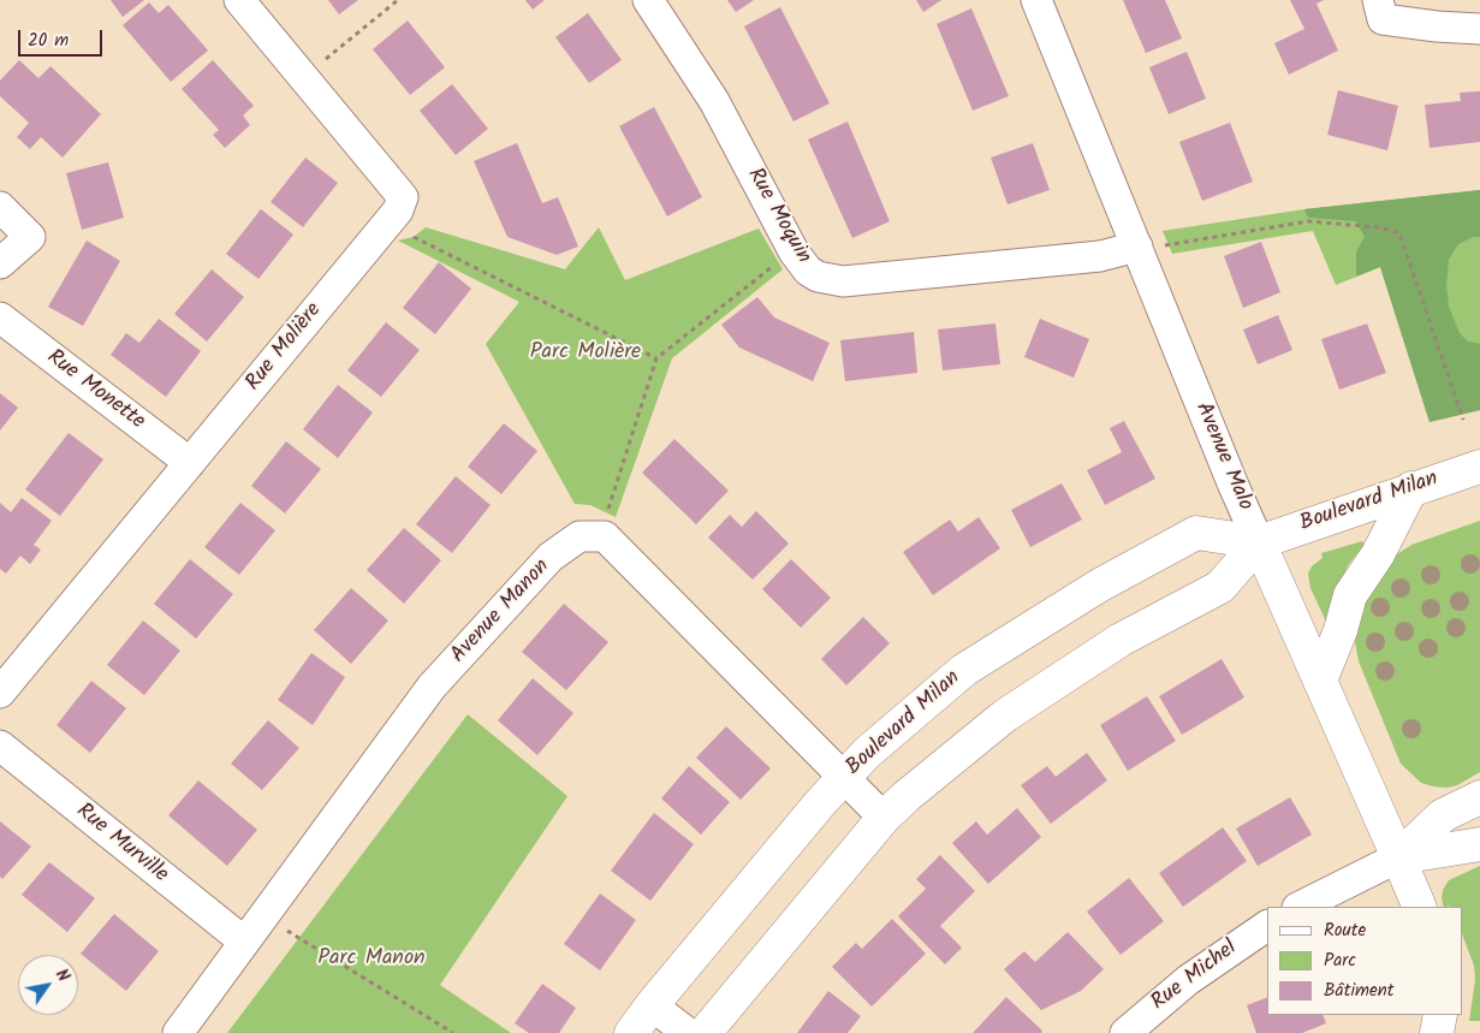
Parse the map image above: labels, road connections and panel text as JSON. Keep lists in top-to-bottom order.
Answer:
{
  "streets": {
    "main road": ["Avenue Malo", "Boulevard Milan"],
    "street": [
      "Rue Moquin",
      "Rue Molière",
      "Rue Monette",
      "Avenue Manon",
      "Rue Murville",
      "Rue Michel"
    ]
  },
  "crossings": [
    ["Rue Moquin", "Avenue Malo"],
    ["Rue Molière", "Rue Monette"],
    ["Avenue Malo", "Boulevard Milan"],
    ["Boulevard Milan", "Avenue Manon"],
    ["Avenue Manon", "Rue Murville"]
  ],
  "parks": ["Parc Molière", "Parc Manon"],
  "legend": ["Route", "Parc", "Bâtiment"],
  "scale_bar": "20 m",
  "north": "top right"
}
